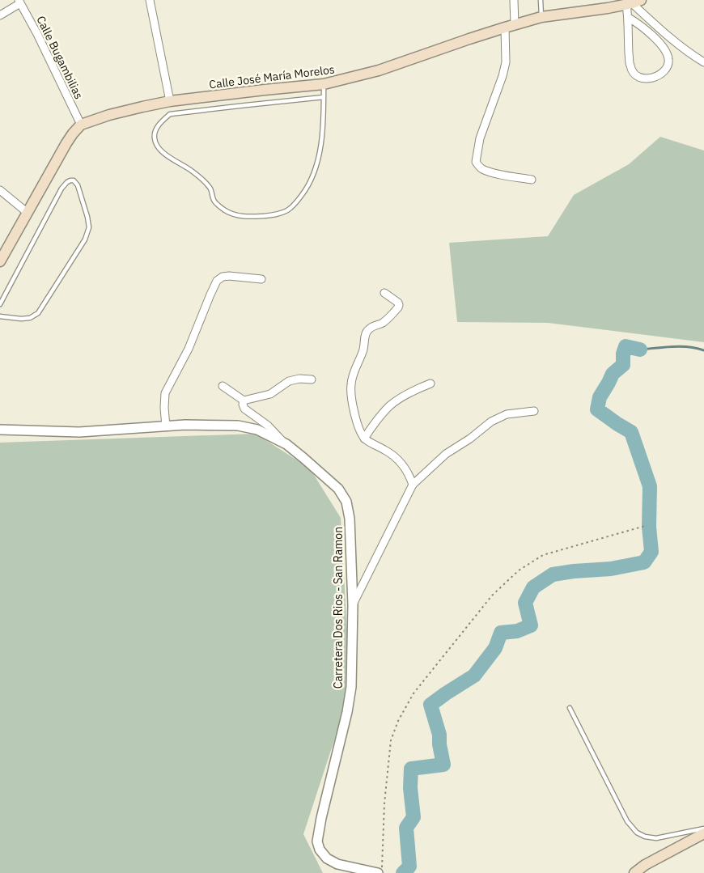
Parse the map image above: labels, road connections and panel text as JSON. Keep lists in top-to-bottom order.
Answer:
{
  "streets": {
    "main road": ["Calle José María Morelos"],
    "street": ["Calle Bugambilias", "Carretera Dos Rios - San Ramon"]
  },
  "crossings": [
    ["Calle Bugambilias", "Calle José María Morelos"]
  ]
}
